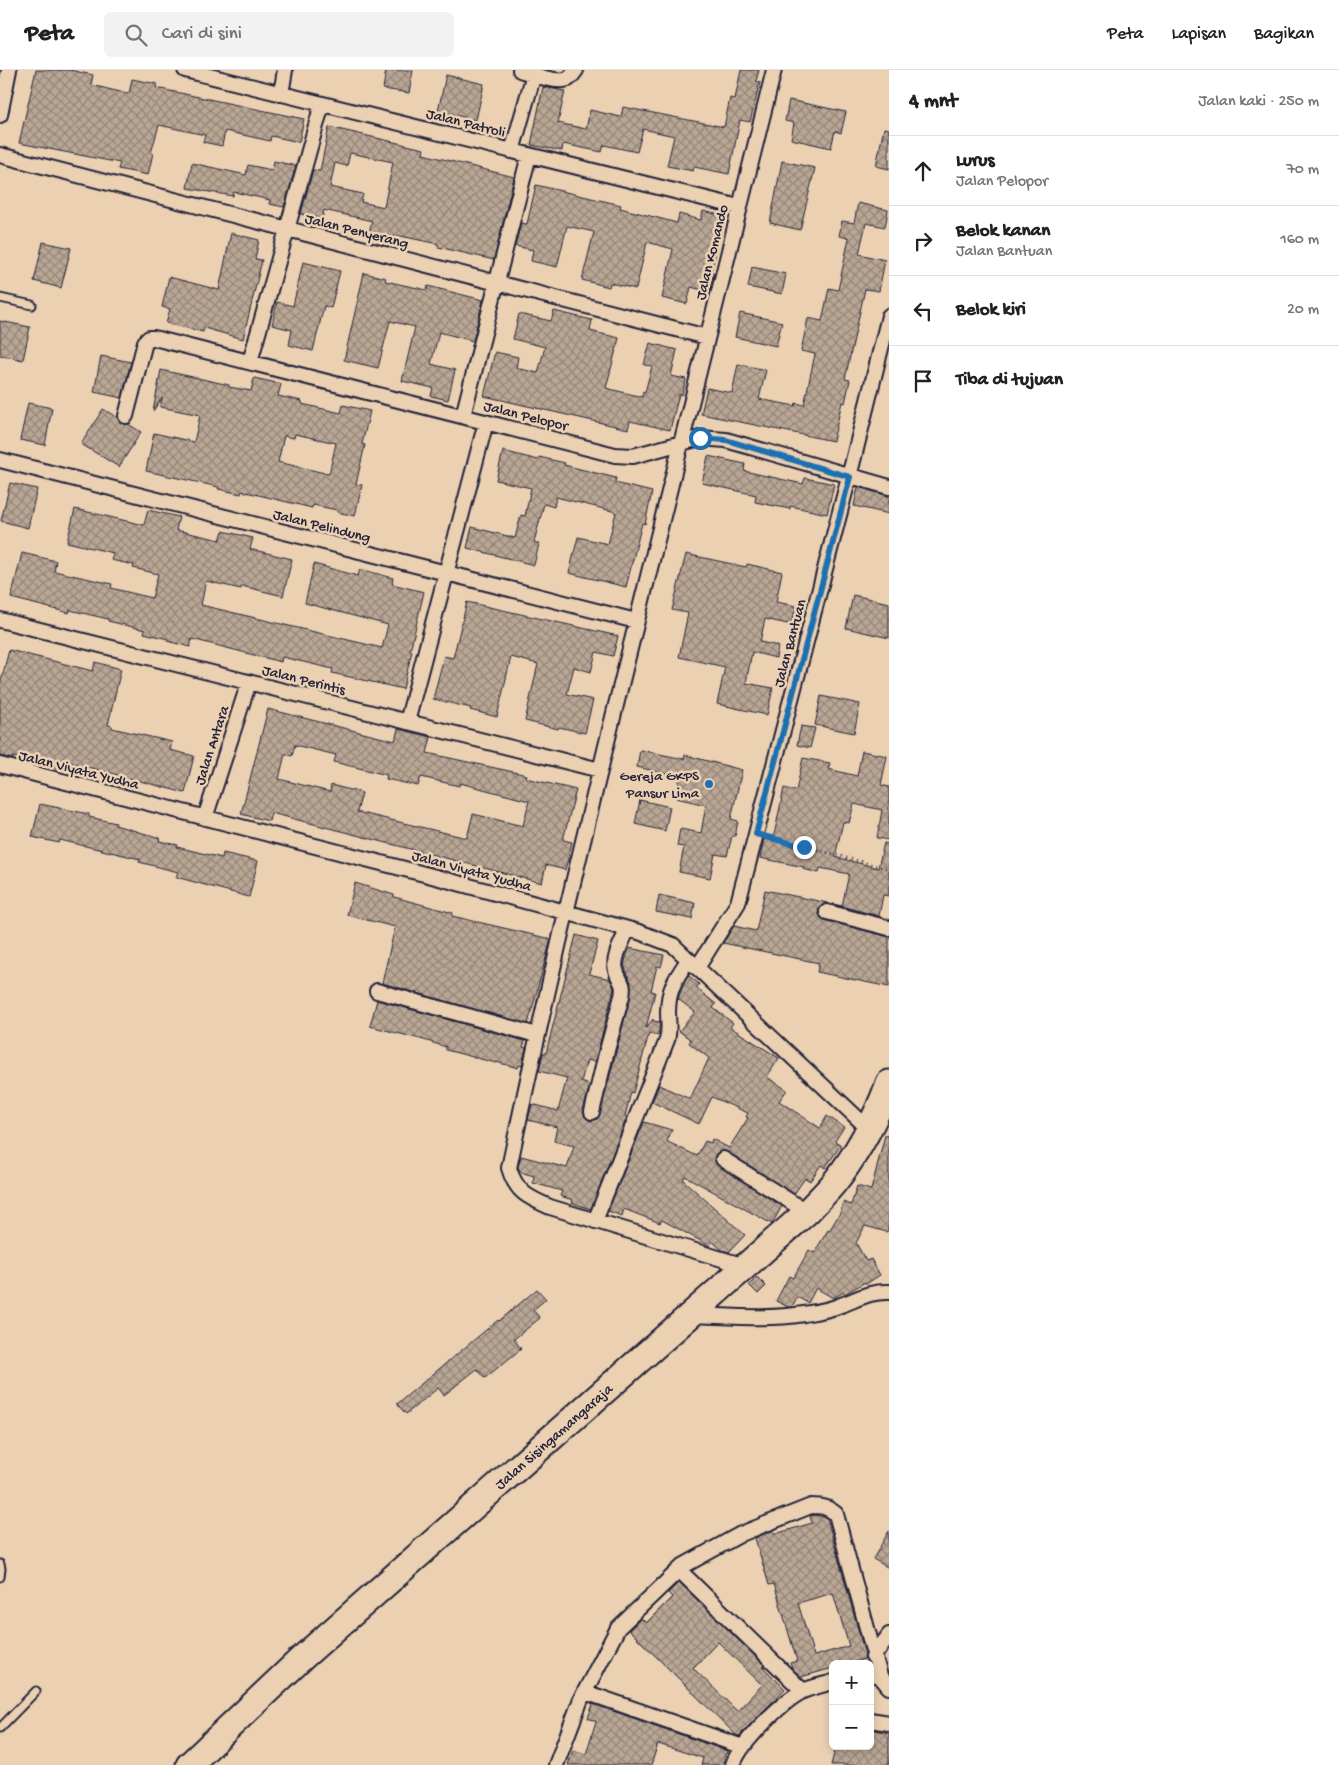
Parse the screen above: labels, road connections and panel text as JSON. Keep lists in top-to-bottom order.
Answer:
{
  "streets": {
    "highway": ["Jalan Sisingamangaraja"],
    "street": [
      "Jalan Patroli",
      "Jalan Penyerang",
      "Jalan Komando",
      "Jalan Pelopor",
      "Jalan Pelindung",
      "Jalan Bantuan",
      "Jalan Perintis",
      "Jalan Antara",
      "Jalan Viyata Yudha"
    ]
  },
  "crossings": [
    ["Jalan Patroli", "Jalan Komando"],
    ["Jalan Penyerang", "Jalan Komando"],
    ["Jalan Komando", "Jalan Pelopor"],
    ["Jalan Pelopor", "Jalan Bantuan"],
    ["Jalan Bantuan", "Jalan Viyata Yudha"],
    ["Jalan Perintis", "Jalan Antara"],
    ["Jalan Antara", "Jalan Viyata Yudha"],
    ["Jalan Viyata Yudha", "Jalan Sisingamangaraja"]
  ],
  "places": ["Gereja GKPS Pansur Lima"],
  "page": {
    "header": "Peta",
    "search": "Cari di sini",
    "nav": ["Peta", "Lapisan", "Bagikan"],
    "heading": ["4 mnt", "Jalan kaki · 250 m"],
    "list": [
      ["Lurus", "Jalan Pelopor", "70 m"],
      ["Belok kanan", "Jalan Bantuan", "160 m"],
      ["Belok kiri", "20 m"],
      "Tiba di tujuan"
    ],
    "map_buttons": ["+", "−"]
  }
}
